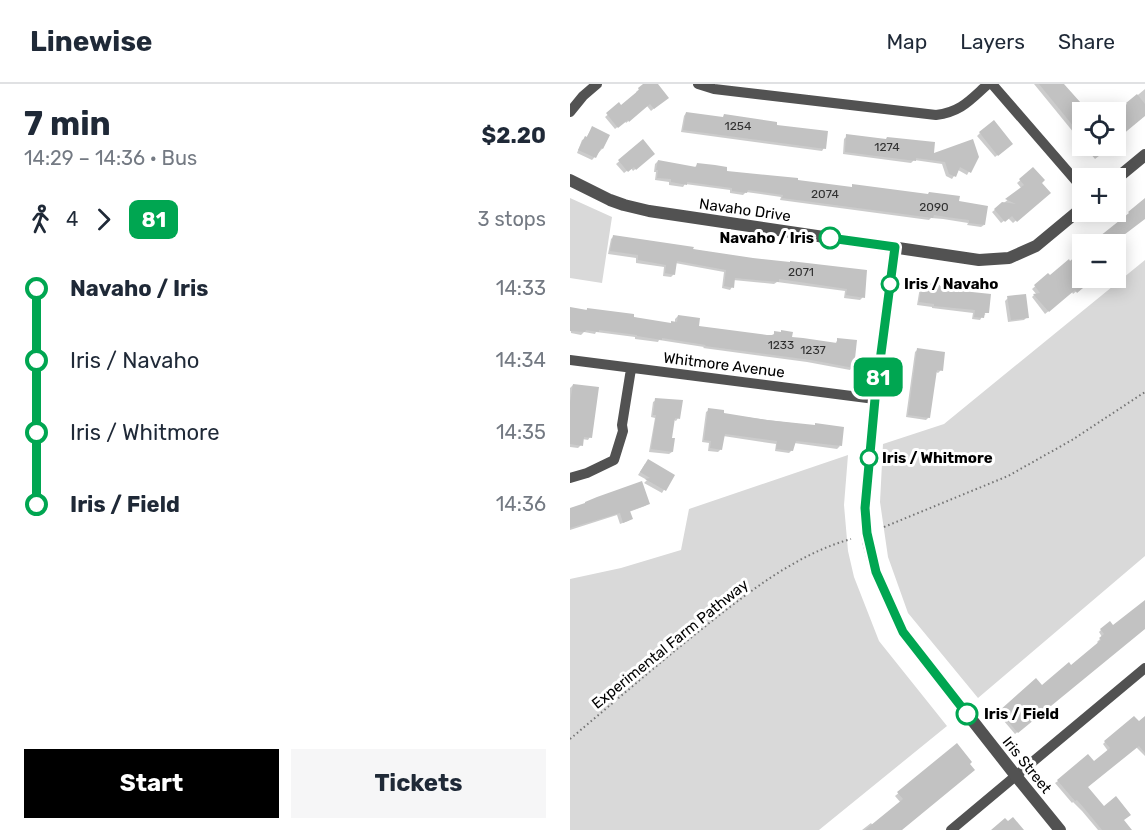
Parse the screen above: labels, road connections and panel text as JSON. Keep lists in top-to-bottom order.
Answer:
{
  "streets": {
    "street": ["Navaho Drive", "Whitmore Avenue", "Iris Street"],
    "path": ["Experimental Farm Pathway"]
  },
  "crossings": [
    ["Navaho Drive", "Iris Street"],
    ["Whitmore Avenue", "Iris Street"]
  ],
  "places": [
    "Navaho / Iris",
    "Iris / Navaho",
    "Iris / Whitmore",
    "Iris / Field"
  ],
  "lines": ["bus line 81"],
  "house_numbers": [
    "1254",
    "1274",
    "2074",
    "2090",
    "2071",
    "1233",
    "1237"
  ],
  "page": {
    "header": "Linewise",
    "nav": ["Map", "Layers", "Share"],
    "heading": ["7 min", "14:29 – 14:36 · Bus", "$2.20"],
    "on_map": "81",
    "map_buttons": ["+", "−"],
    "legs": ["4", "81", "3 stops"],
    "list": [
      {
        "name": "Navaho / Iris",
        "value": "14:33"
      },
      {
        "name": "Iris / Navaho",
        "value": "14:34"
      },
      {
        "name": "Iris / Whitmore",
        "value": "14:35"
      },
      {
        "name": "Iris / Field",
        "value": "14:36"
      }
    ],
    "buttons": ["Start", "Tickets"]
  }
}
